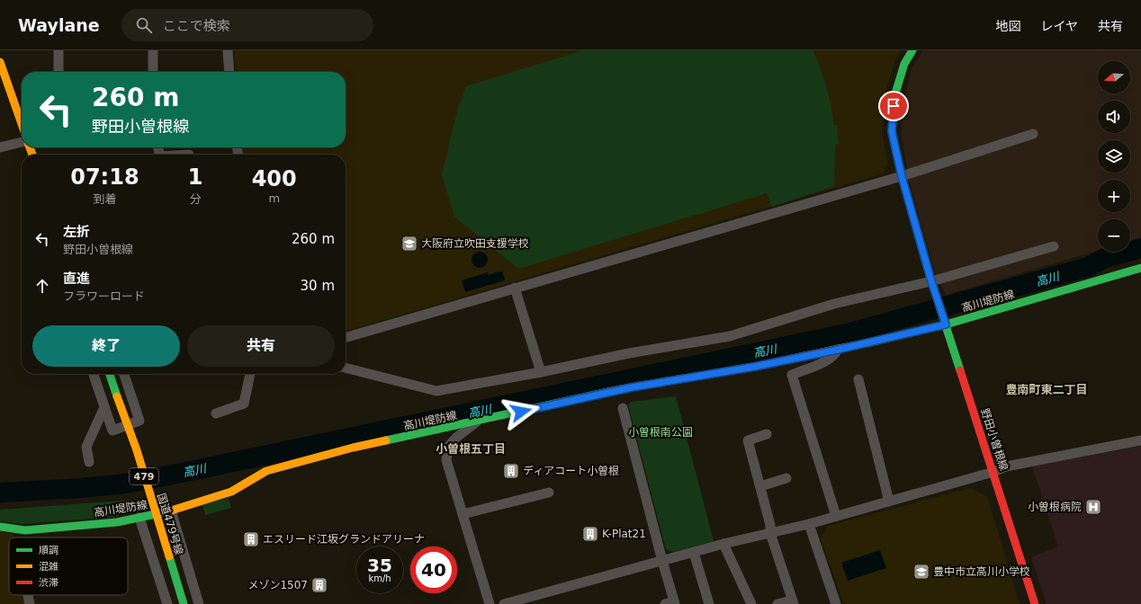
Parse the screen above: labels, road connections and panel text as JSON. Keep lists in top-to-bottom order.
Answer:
{
  "streets": {
    "main road": [
      "高川堤防線",
      "野田小曽根線",
      "479",
      "国道479号線"
    ]
  },
  "crossings": [
    ["高川堤防線", "野田小曽根線"]
  ],
  "districts": ["豊南町東二丁目", "小曽根五丁目"],
  "water": ["高川"],
  "parks": ["小曽根南公園"],
  "places": {
    "school or university": ["大阪府立吹田支援学校", "豊中市立高川小学校"],
    "building": [
      "ディアコート小曽根",
      "K-Plat21",
      "エスリード江坂グランドアリーナ",
      "メゾン1507"
    ],
    "hospital": ["小曽根病院"]
  },
  "legend": ["順調", "混雑", "渋滞"],
  "north": "left",
  "page": {
    "header": "Waylane",
    "search": "ここで検索",
    "nav": ["地図", "レイヤ", "共有"],
    "map_buttons": ["+", "−"],
    "turn": ["260 m", "野田小曽根線"],
    "eta": [
      "07:18",
      "到着",
      "1",
      "分",
      "400",
      "m"
    ],
    "list": [
      {
        "name": "左折",
        "note": "野田小曽根線",
        "value": "260 m"
      },
      {
        "name": "直進",
        "note": "フラワーロード",
        "value": "30 m"
      }
    ],
    "buttons": ["終了", "共有"],
    "speed": "35 km/h",
    "limit": "40"
  }
}
